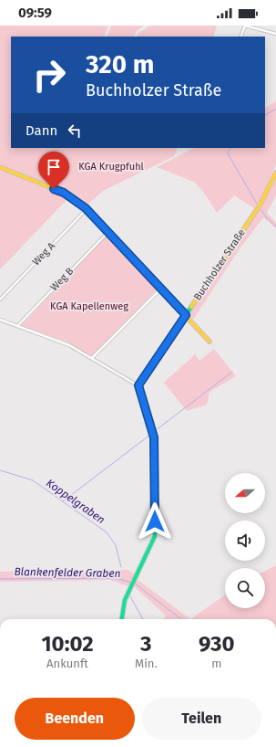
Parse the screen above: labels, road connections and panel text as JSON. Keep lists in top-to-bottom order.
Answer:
{
  "streets": {
    "street": ["Weg A", "Buchholzer Straße", "Weg B"]
  },
  "water": ["Koppelgraben", "Blankenfelder Graben"],
  "parks": ["KGA Krugpfuhl", "KGA Kapellenweg"],
  "north": "left",
  "page": {
    "status": "09:59",
    "turn": ["320 m", "Buchholzer Straße"],
    "then": "Dann",
    "eta": [
      "10:02",
      "Ankunft",
      "3",
      "Min.",
      "930",
      "m"
    ],
    "buttons": ["Beenden", "Teilen"]
  }
}
